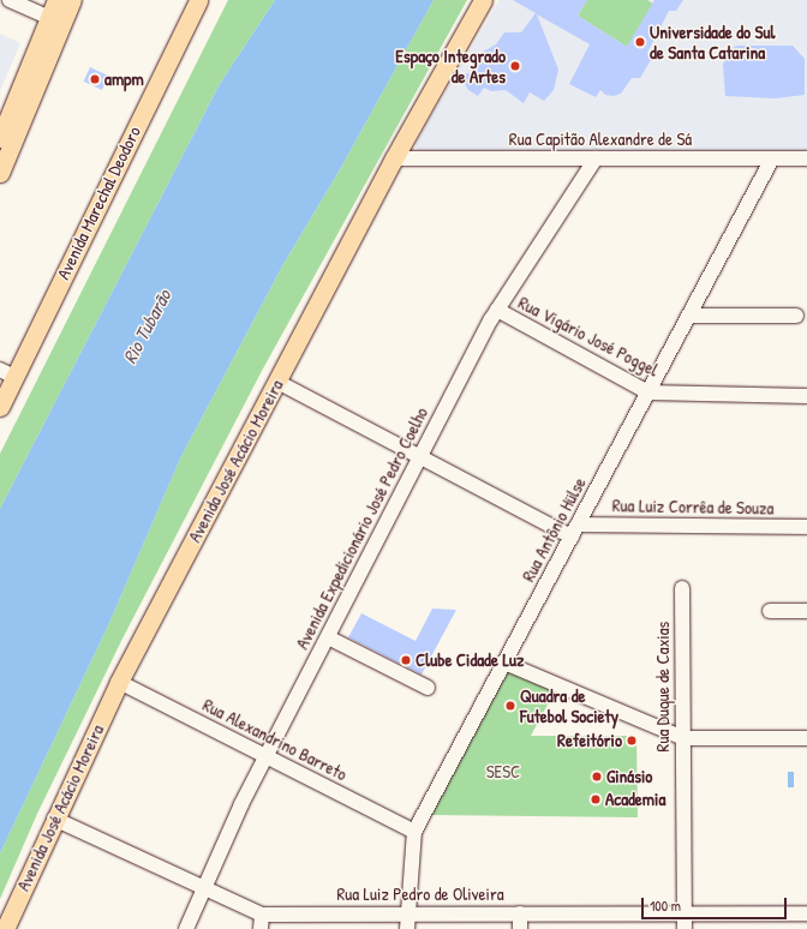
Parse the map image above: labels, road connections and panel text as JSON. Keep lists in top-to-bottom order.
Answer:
{
  "streets": {
    "main road": ["Avenida Marechal Deodoro", "Avenida José Acácio Moreira"],
    "street": [
      "Rua Capitão Alexandre de Sá",
      "Rua Vigário José Poggel",
      "Rua Luiz Corrêa de Souza",
      "Avenida Expedicionário José Pedro Coelho",
      "Rua Antônio Hülse",
      "Rua Duque de Caxias",
      "Rua Alexandrino Barreto",
      "Rua Luiz Pedro de Oliveira"
    ]
  },
  "crossings": [
    ["Rua Capitão Alexandre de Sá", "Avenida José Acácio Moreira"],
    ["Rua Capitão Alexandre de Sá", "Avenida Expedicionário José Pedro Coelho"],
    ["Rua Capitão Alexandre de Sá", "Rua Antônio Hülse"],
    ["Rua Vigário José Poggel", "Avenida Expedicionário José Pedro Coelho"],
    ["Rua Vigário José Poggel", "Rua Antônio Hülse"],
    ["Avenida José Acácio Moreira", "Rua Luiz Corrêa de Souza"],
    ["Avenida José Acácio Moreira", "Rua Alexandrino Barreto"],
    ["Avenida José Acácio Moreira", "Rua Luiz Pedro de Oliveira"],
    ["Rua Luiz Corrêa de Souza", "Avenida Expedicionário José Pedro Coelho"],
    ["Rua Luiz Corrêa de Souza", "Rua Antônio Hülse"],
    ["Avenida Expedicionário José Pedro Coelho", "Rua Alexandrino Barreto"],
    ["Avenida Expedicionário José Pedro Coelho", "Rua Luiz Pedro de Oliveira"],
    ["Rua Antônio Hülse", "Rua Alexandrino Barreto"],
    ["Rua Antônio Hülse", "Rua Luiz Pedro de Oliveira"],
    ["Rua Duque de Caxias", "Rua Luiz Pedro de Oliveira"]
  ],
  "water": ["Rio Tubarão"],
  "parks": ["SESC"],
  "places": [
    "Universidade do Sul de Santa Catarina",
    "Espaço Integrado de Artes",
    "ampm",
    "Clube Cidade Luz",
    "Quadra de Futebol Society",
    "Refeitório",
    "Ginásio",
    "Academia"
  ],
  "scale_bar": "100 m"
}
